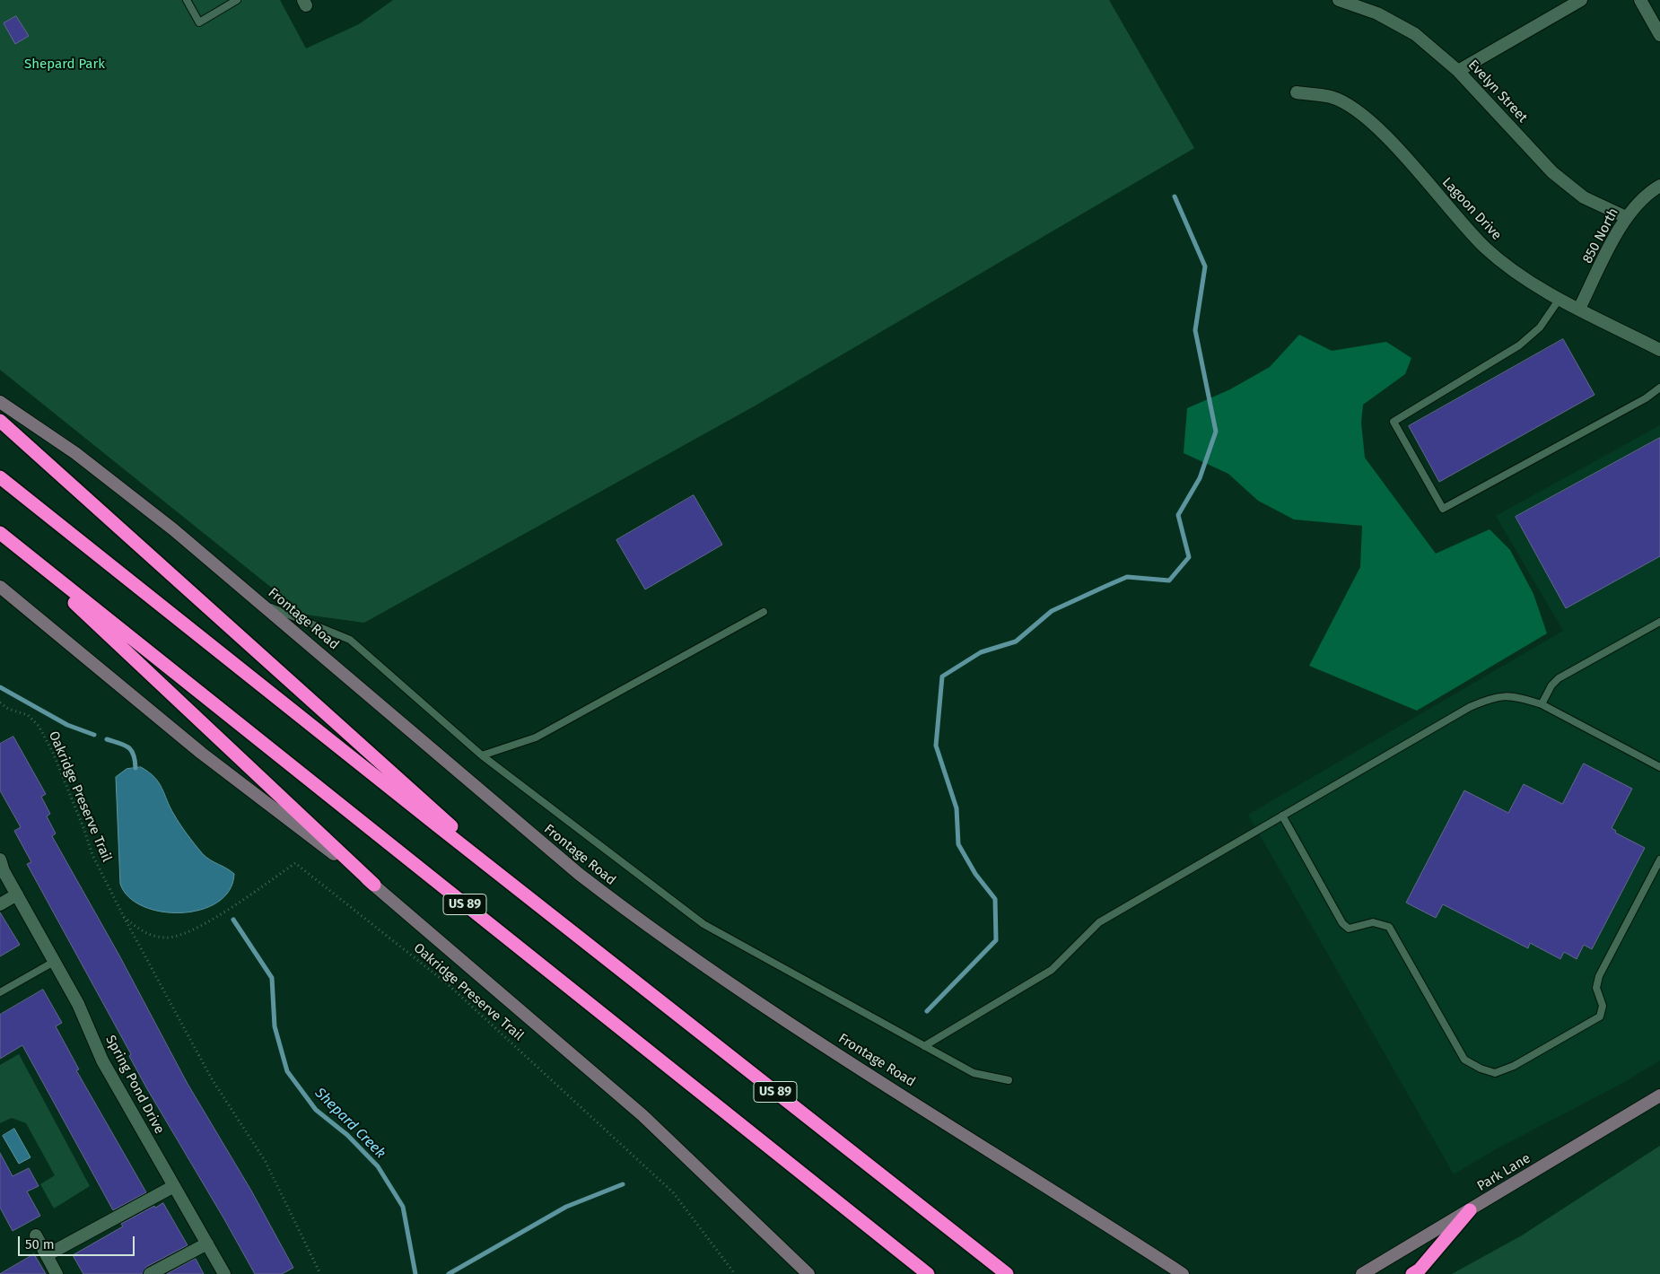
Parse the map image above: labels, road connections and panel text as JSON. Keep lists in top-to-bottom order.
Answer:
{
  "streets": {
    "highway": ["US 89"],
    "main road": ["Frontage Road", "Park Lane"],
    "street": [
      "Evelyn Street",
      "Lagoon Drive",
      "850 North",
      "Spring Pond Drive"
    ],
    "path": ["Oakridge Preserve Trail"]
  },
  "crossings": [
    ["Evelyn Street", "850 North"],
    ["Lagoon Drive", "850 North"]
  ],
  "water": ["Shepard Creek"],
  "parks": ["Shepard Park"],
  "scale_bar": "50 m"
}
